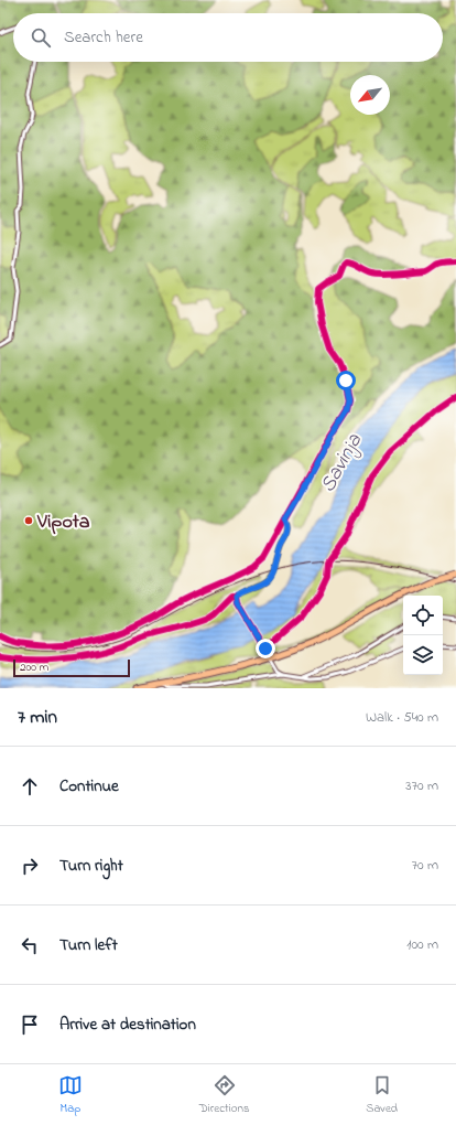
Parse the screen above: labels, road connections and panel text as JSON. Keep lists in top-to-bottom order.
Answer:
{
  "water": ["Savinja"],
  "places": ["Vipota"],
  "scale_bar": "200 m",
  "north": "bottom left",
  "page": {
    "search": "Search here",
    "scale": "200 m",
    "heading": ["7 min", "Walk · 540 m"],
    "list": [
      ["Continue", "370 m"],
      ["Turn right", "70 m"],
      ["Turn left", "100 m"],
      "Arrive at destination"
    ],
    "nav": ["Map", "Directions", "Saved"]
  }
}
